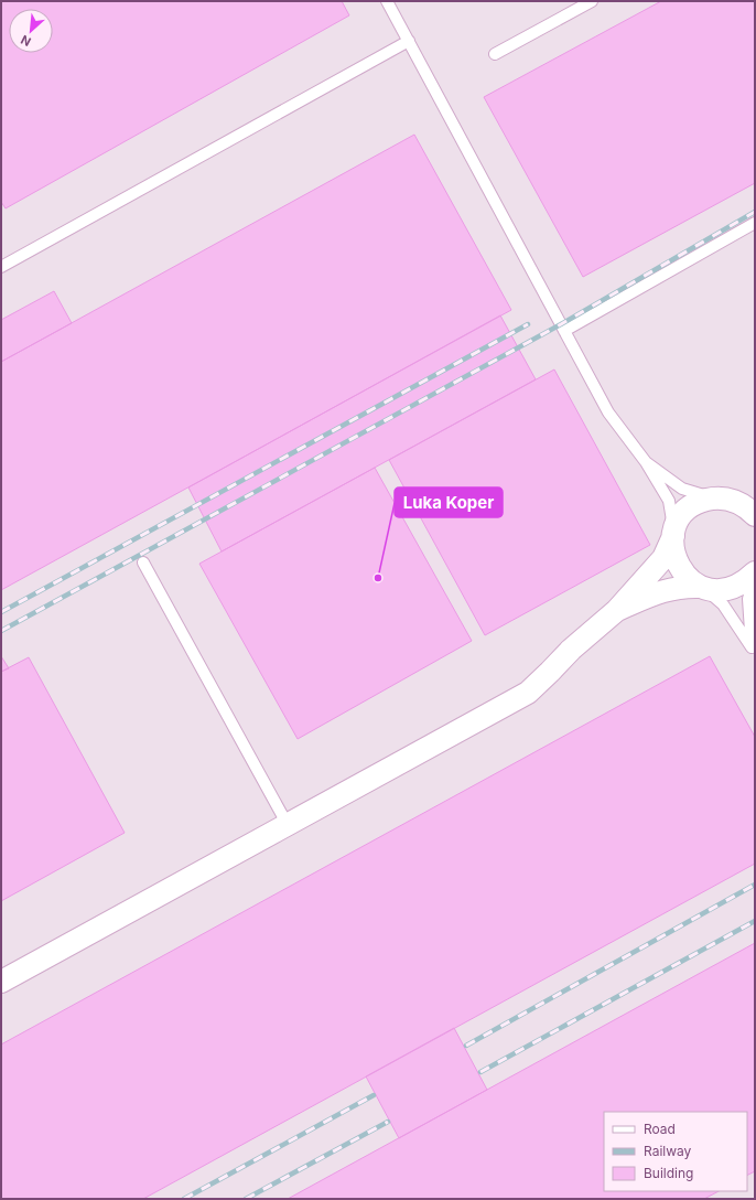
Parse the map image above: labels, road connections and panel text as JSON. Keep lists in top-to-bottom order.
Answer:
{
  "places": ["Luka Koper"],
  "legend": ["Road", "Railway", "Building"],
  "north": "bottom left"
}
